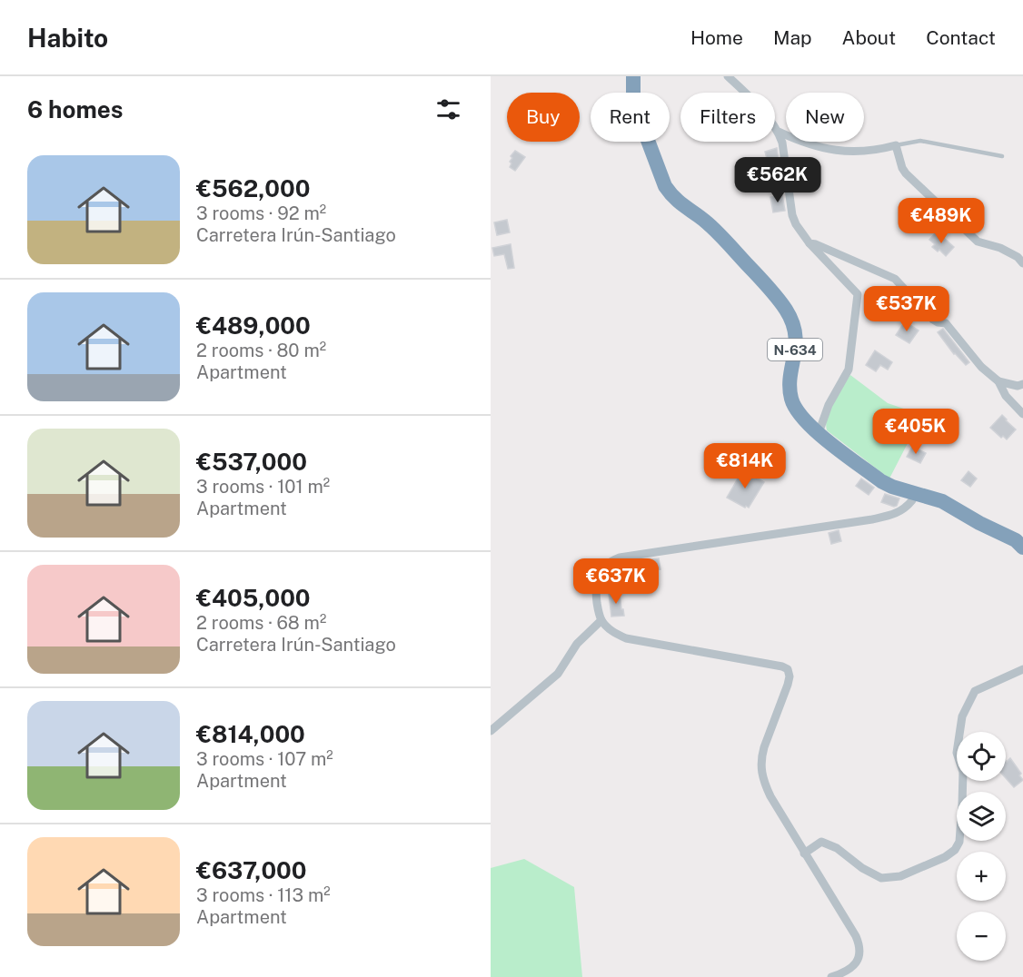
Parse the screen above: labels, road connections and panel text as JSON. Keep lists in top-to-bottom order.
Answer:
{
  "streets": {
    "highway": ["N-634"]
  },
  "page": {
    "header": "Habito",
    "nav": [
      "Home",
      "Map",
      "About",
      "Contact"
    ],
    "heading": "6 homes",
    "chip": [
      "Buy",
      "Rent",
      "Filters",
      "New"
    ],
    "list": [
      {
        "name": "€562,000",
        "note": "3 rooms · 92 m² · Carretera Irún-Santiago"
      },
      {
        "name": "€489,000",
        "note": "2 rooms · 80 m² · Apartment"
      },
      {
        "name": "€537,000",
        "note": "3 rooms · 101 m² · Apartment"
      },
      {
        "name": "€405,000",
        "note": "2 rooms · 68 m² · Carretera Irún-Santiago"
      },
      {
        "name": "€814,000",
        "note": "3 rooms · 107 m² · Apartment"
      },
      {
        "name": "€637,000",
        "note": "3 rooms · 113 m² · Apartment"
      }
    ],
    "price": [
      "€562K",
      "€489K",
      "€537K",
      "€405K",
      "€814K",
      "€637K"
    ],
    "map_buttons": ["+", "−"]
  }
}
